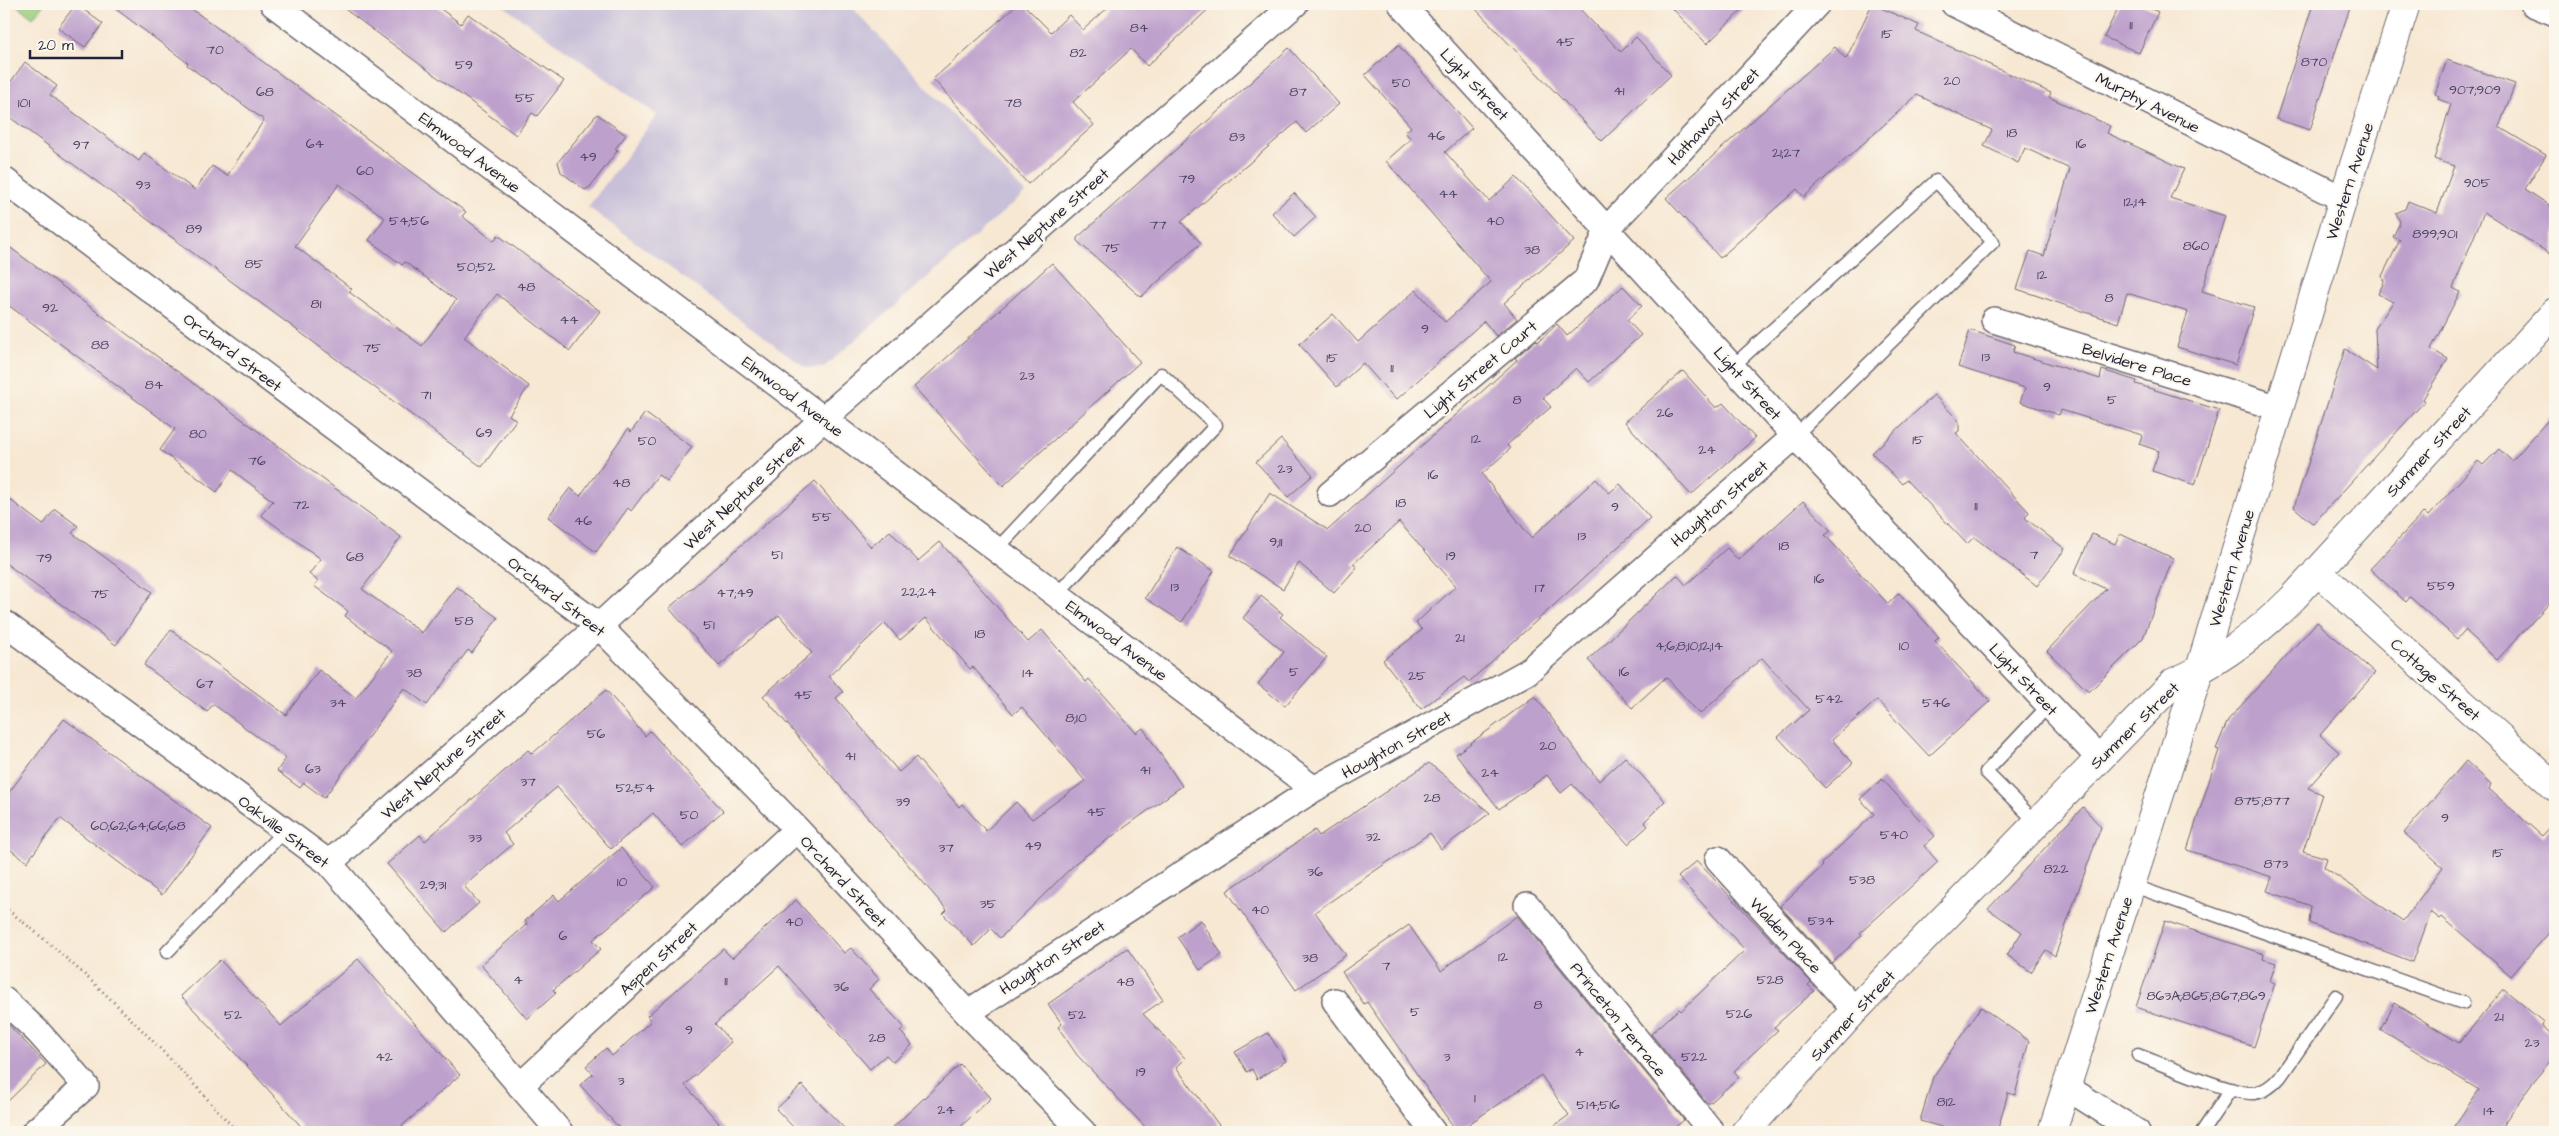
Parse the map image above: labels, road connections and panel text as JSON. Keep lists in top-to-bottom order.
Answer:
{
  "streets": {
    "main road": ["Western Avenue", "Summer Street", "Cottage Street"],
    "street": [
      "Light Street",
      "Murphy Avenue",
      "Hathaway Street",
      "Elmwood Avenue",
      "West Neptune Street",
      "Orchard Street",
      "Belvidere Place",
      "Light Street Court",
      "Houghton Street",
      "Oakville Street",
      "Walden Place",
      "Aspen Street",
      "Princeton Terrace"
    ]
  },
  "crossings": [
    ["Light Street", "Hathaway Street"],
    ["Light Street", "Light Street Court"],
    ["Light Street", "Summer Street"],
    ["Light Street", "Houghton Street"],
    ["Murphy Avenue", "Western Avenue"],
    ["Hathaway Street", "Light Street Court"],
    ["Elmwood Avenue", "West Neptune Street"],
    ["Elmwood Avenue", "Houghton Street"],
    ["Western Avenue", "Belvidere Place"],
    ["Western Avenue", "Summer Street"],
    ["West Neptune Street", "Orchard Street"],
    ["West Neptune Street", "Oakville Street"],
    ["Orchard Street", "Houghton Street"],
    ["Orchard Street", "Aspen Street"],
    ["Summer Street", "Cottage Street"],
    ["Summer Street", "Walden Place"],
    ["Oakville Street", "Aspen Street"]
  ],
  "house_numbers": [
    "11",
    "84",
    "15",
    "45",
    "70",
    "82",
    "870",
    "59",
    "20",
    "50",
    "907;909",
    "41",
    "68",
    "87",
    "55",
    "101",
    "78",
    "18",
    "46",
    "83",
    "64",
    "16",
    "97",
    "21;27",
    "49",
    "60",
    "79",
    "905",
    "93",
    "44",
    "12;14",
    "54;56",
    "40",
    "77",
    "89",
    "899;901",
    "860",
    "75",
    "38",
    "85",
    "50;52",
    "12",
    "48",
    "8",
    "81",
    "92",
    "44",
    "9",
    "88",
    "75",
    "13",
    "15",
    "11",
    "23",
    "84",
    "9",
    "71",
    "8",
    "5",
    "26",
    "69",
    "80",
    "12",
    "15",
    "50",
    "24",
    "76",
    "23",
    "16",
    "48",
    "18",
    "72",
    "11",
    "9",
    "55",
    "46",
    "20",
    "13",
    "9;11",
    "18",
    "51",
    "7",
    "19",
    "68",
    "79",
    "16",
    "559",
    "13",
    "17",
    "22;24",
    "47;49",
    "75",
    "58",
    "51",
    "18",
    "21",
    "4;6;8;10;12;14",
    "10",
    "5",
    "16",
    "38",
    "14",
    "25",
    "67",
    "45",
    "542",
    "34",
    "546",
    "8;10",
    "56",
    "20",
    "41",
    "63",
    "41",
    "24",
    "37",
    "52;54",
    "28",
    "875;877",
    "39",
    "45",
    "50",
    "9",
    "60;62;64;66;68",
    "540",
    "32",
    "33",
    "49",
    "37",
    "15",
    "873",
    "822",
    "36",
    "538",
    "10",
    "29;31",
    "35",
    "40",
    "534",
    "40",
    "6",
    "12",
    "38",
    "7",
    "4",
    "528",
    "11",
    "48",
    "36",
    "863A;865;867;869",
    "8",
    "5",
    "526",
    "52",
    "52",
    "21",
    "9",
    "28",
    "23",
    "4",
    "42",
    "3",
    "522",
    "19",
    "3",
    "1",
    "812",
    "514;516",
    "24",
    "14"
  ],
  "scale_bar": "20 m"
}
